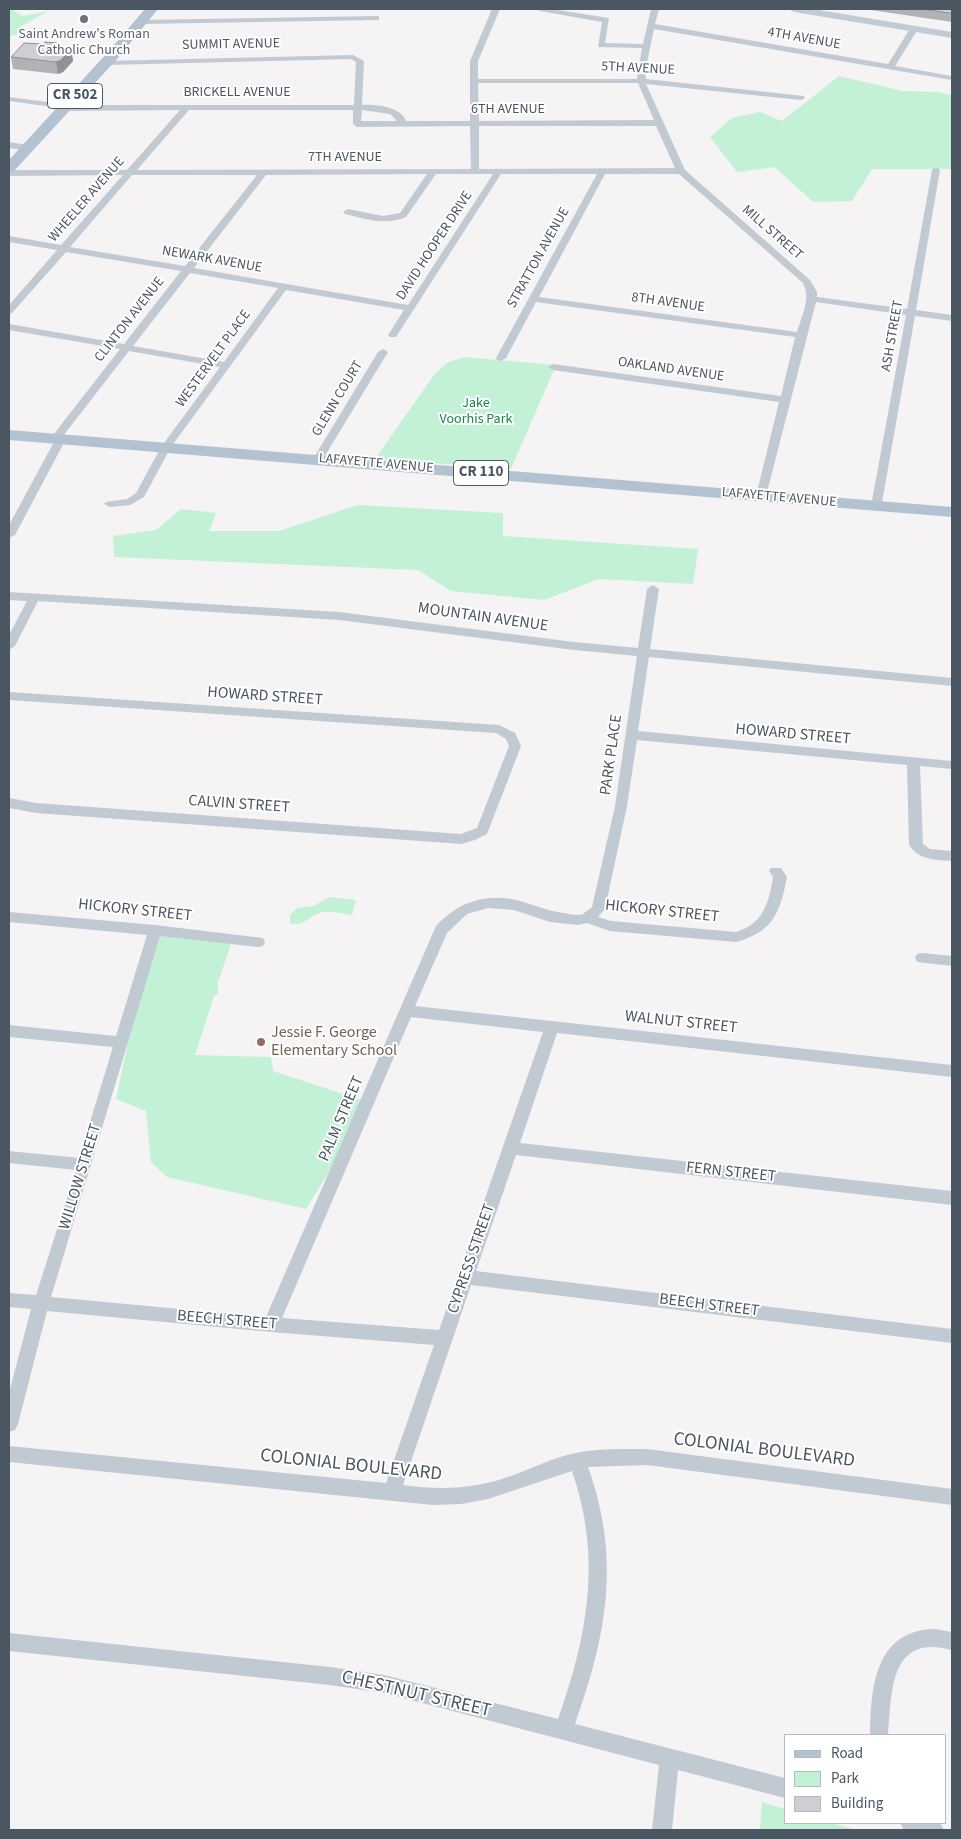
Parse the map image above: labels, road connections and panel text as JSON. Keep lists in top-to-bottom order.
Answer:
{
  "streets": {
    "main road": ["CR 502", "LAFAYETTE AVENUE", "CR 110"],
    "street": [
      "4TH AVENUE",
      "SUMMIT AVENUE",
      "5TH AVENUE",
      "BRICKELL AVENUE",
      "6TH AVENUE",
      "7TH AVENUE",
      "WHEELER AVENUE",
      "MILL STREET",
      "DAVID HOOPER DRIVE",
      "STRATTON AVENUE",
      "NEWARK AVENUE",
      "8TH AVENUE",
      "CLINTON AVENUE",
      "ASH STREET",
      "WESTERVELT PLACE",
      "OAKLAND AVENUE",
      "GLENN COURT",
      "MOUNTAIN AVENUE",
      "HOWARD STREET",
      "PARK PLACE",
      "CALVIN STREET",
      "HICKORY STREET",
      "WALNUT STREET",
      "PALM STREET",
      "FERN STREET",
      "WILLOW STREET",
      "CYPRESS STREET",
      "BEECH STREET",
      "COLONIAL BOULEVARD",
      "CHESTNUT STREET"
    ]
  },
  "crossings": [
    ["4TH AVENUE", "MILL STREET"],
    ["SUMMIT AVENUE", "BRICKELL AVENUE"],
    ["SUMMIT AVENUE", "CR 502"],
    ["SUMMIT AVENUE", "6TH AVENUE"],
    ["5TH AVENUE", "MILL STREET"],
    ["BRICKELL AVENUE", "CR 502"],
    ["BRICKELL AVENUE", "6TH AVENUE"],
    ["BRICKELL AVENUE", "WHEELER AVENUE"],
    ["6TH AVENUE", "MILL STREET"],
    ["7TH AVENUE", "WHEELER AVENUE"],
    ["7TH AVENUE", "MILL STREET"],
    ["7TH AVENUE", "DAVID HOOPER DRIVE"],
    ["7TH AVENUE", "STRATTON AVENUE"],
    ["7TH AVENUE", "CLINTON AVENUE"],
    ["WHEELER AVENUE", "NEWARK AVENUE"],
    ["DAVID HOOPER DRIVE", "NEWARK AVENUE"],
    ["STRATTON AVENUE", "8TH AVENUE"],
    ["NEWARK AVENUE", "CLINTON AVENUE"],
    ["NEWARK AVENUE", "WESTERVELT PLACE"],
    ["CLINTON AVENUE", "LAFAYETTE AVENUE"],
    ["ASH STREET", "LAFAYETTE AVENUE"],
    ["WESTERVELT PLACE", "LAFAYETTE AVENUE"],
    ["GLENN COURT", "LAFAYETTE AVENUE"],
    ["MOUNTAIN AVENUE", "PARK PLACE"],
    ["HOWARD STREET", "PARK PLACE"],
    ["HOWARD STREET", "CALVIN STREET"],
    ["PARK PLACE", "HICKORY STREET"],
    ["HICKORY STREET", "PALM STREET"],
    ["HICKORY STREET", "WILLOW STREET"],
    ["WALNUT STREET", "PALM STREET"],
    ["WALNUT STREET", "CYPRESS STREET"],
    ["PALM STREET", "BEECH STREET"],
    ["FERN STREET", "CYPRESS STREET"],
    ["WILLOW STREET", "BEECH STREET"],
    ["CYPRESS STREET", "BEECH STREET"],
    ["CYPRESS STREET", "COLONIAL BOULEVARD"]
  ],
  "parks": ["Jake Voorhis Park"],
  "places": ["Saint Andrew's Roman Catholic Church", "Jessie F. George Elementary School"],
  "legend": ["Road", "Park", "Building"]
}
